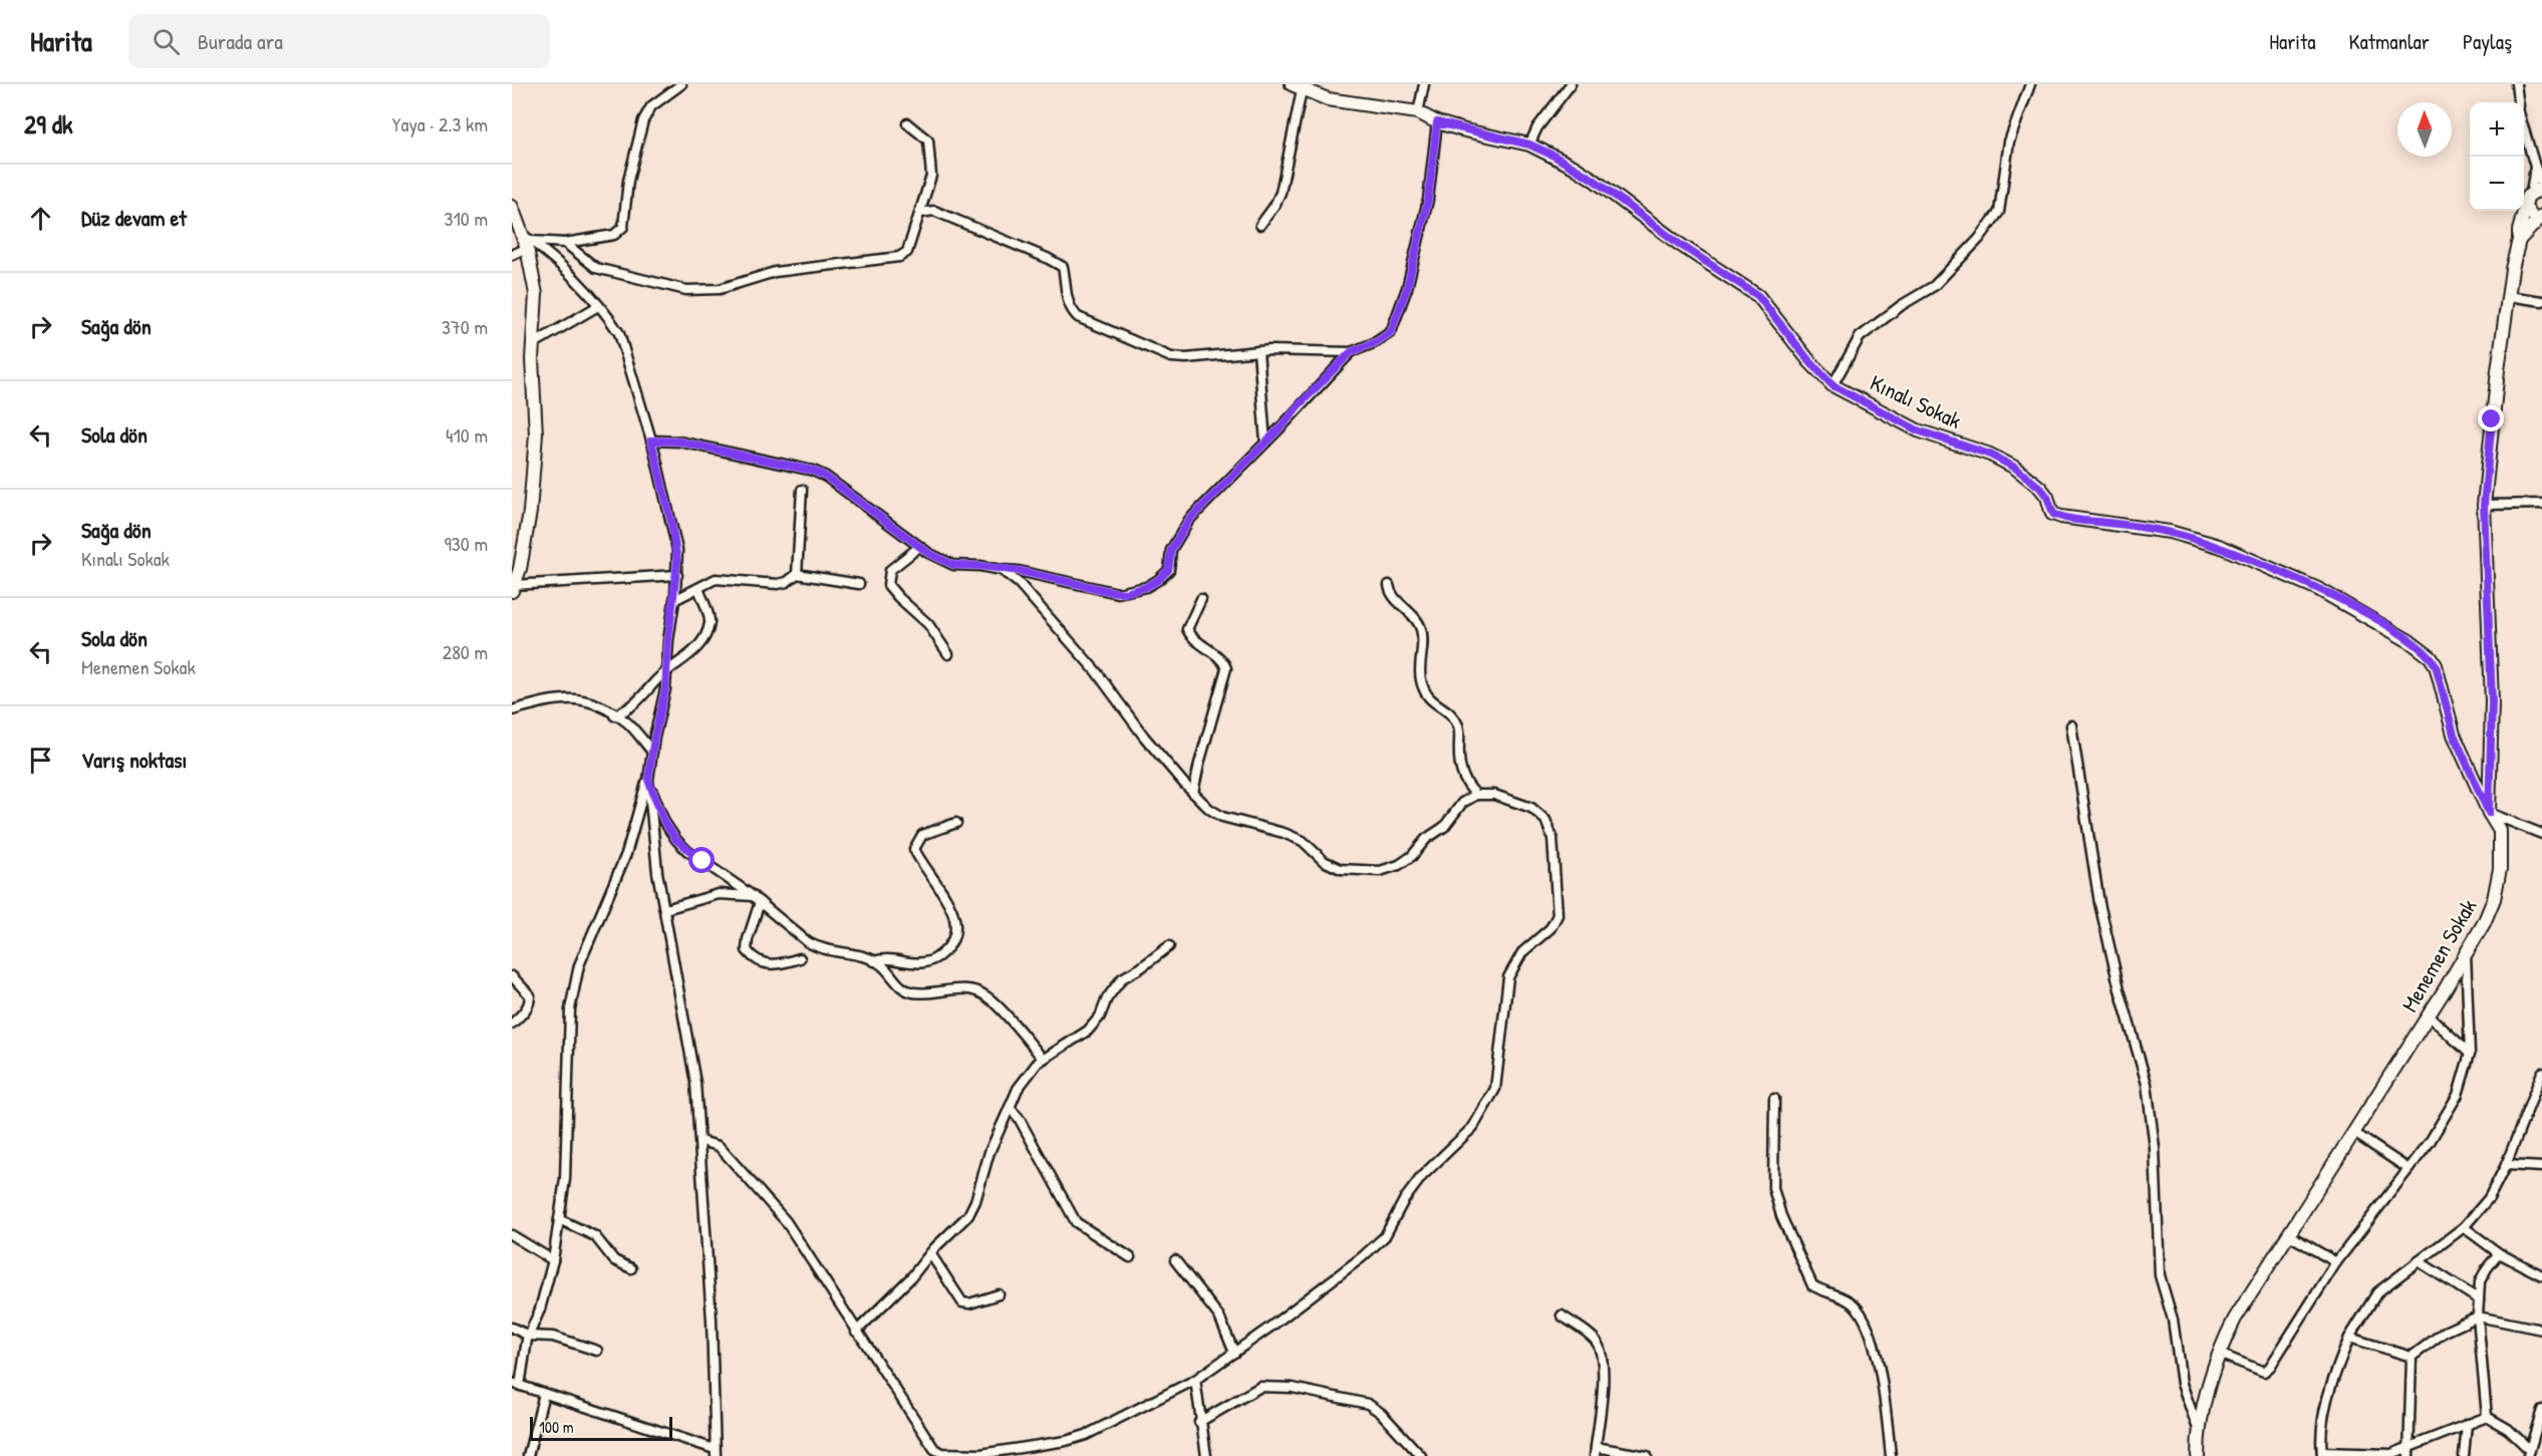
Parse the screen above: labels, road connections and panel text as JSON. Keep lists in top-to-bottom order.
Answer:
{
  "streets": {
    "street": ["Kınalı Sokak", "Menemen Sokak"]
  },
  "crossings": [
    ["Kınalı Sokak", "Menemen Sokak"]
  ],
  "scale_bar": "100 m",
  "north": "top",
  "page": {
    "header": "Harita",
    "search": "Burada ara",
    "nav": ["Harita", "Katmanlar", "Paylaş"],
    "heading": ["29 dk", "Yaya · 2.3 km"],
    "map_buttons": ["+", "−"],
    "list": [
      ["Düz devam et", "310 m"],
      ["Sağa dön", "370 m"],
      ["Sola dön", "410 m"],
      ["Sağa dön", "Kınalı Sokak", "930 m"],
      ["Sola dön", "Menemen Sokak", "280 m"],
      "Varış noktası"
    ],
    "scale": "100 m"
  }
}
